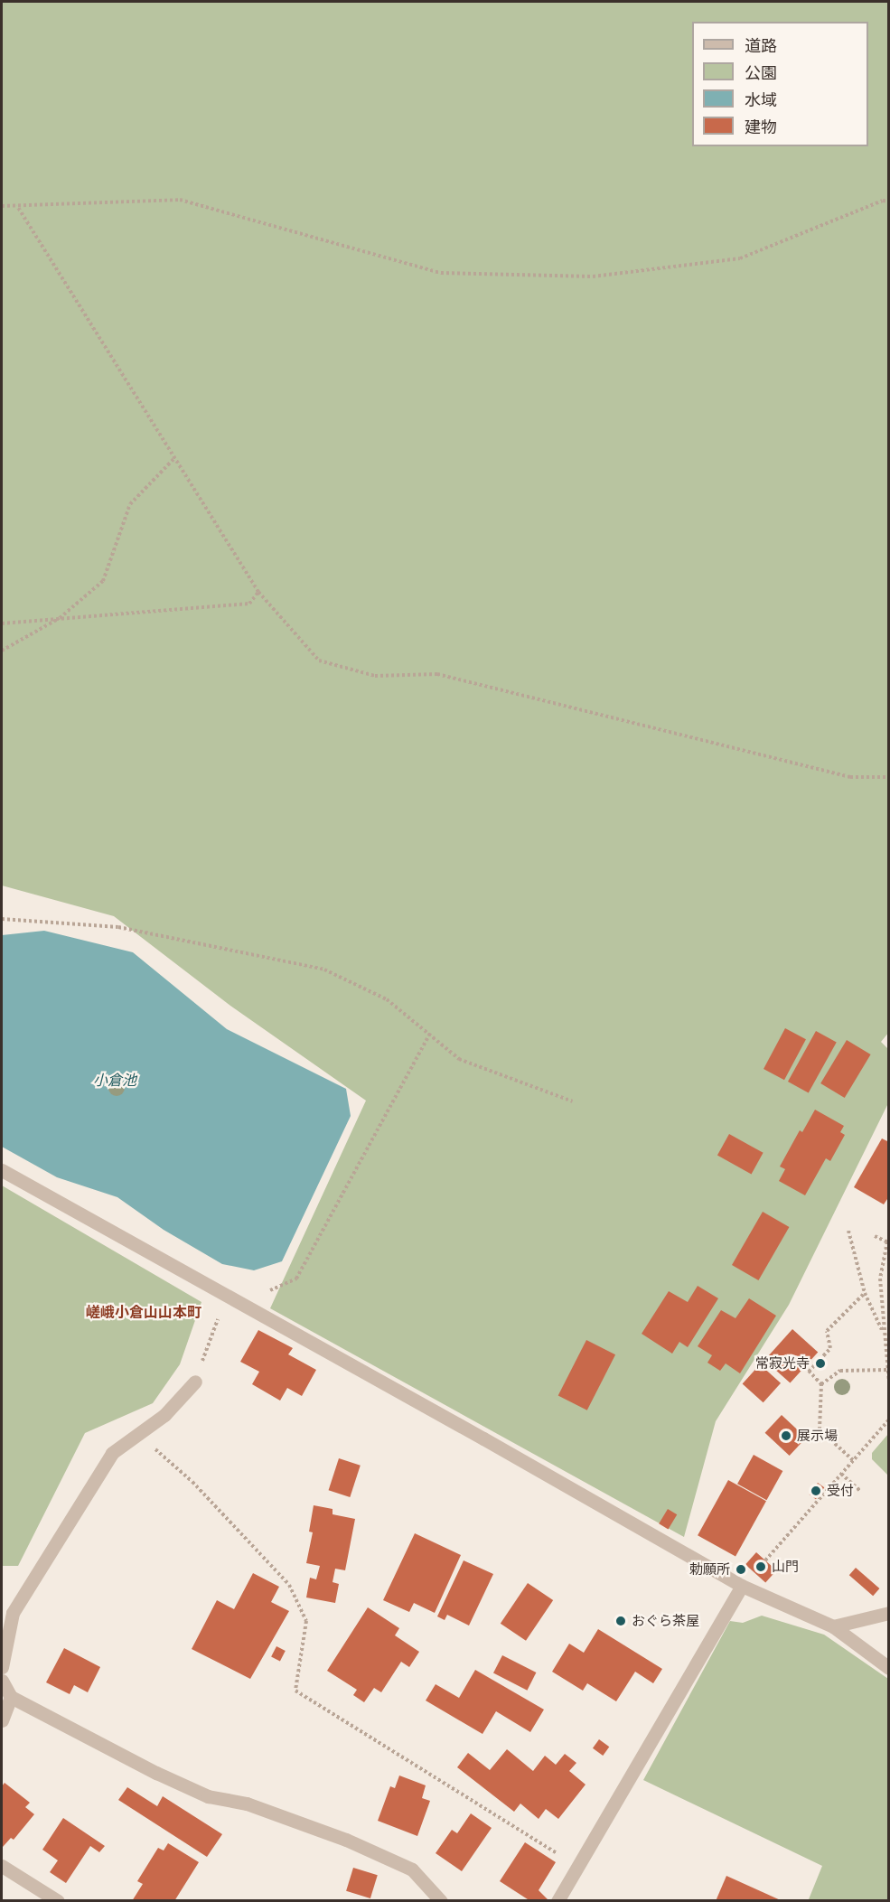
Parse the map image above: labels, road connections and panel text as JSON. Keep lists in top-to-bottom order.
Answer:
{
  "districts": ["嵯峨小倉山山本町"],
  "water": ["小倉池"],
  "places": [
    "常寂光寺",
    "展示場",
    "受付",
    "山門",
    "勅願所",
    "おぐら茶屋"
  ],
  "legend": [
    "道路",
    "公園",
    "水域",
    "建物"
  ]
}
